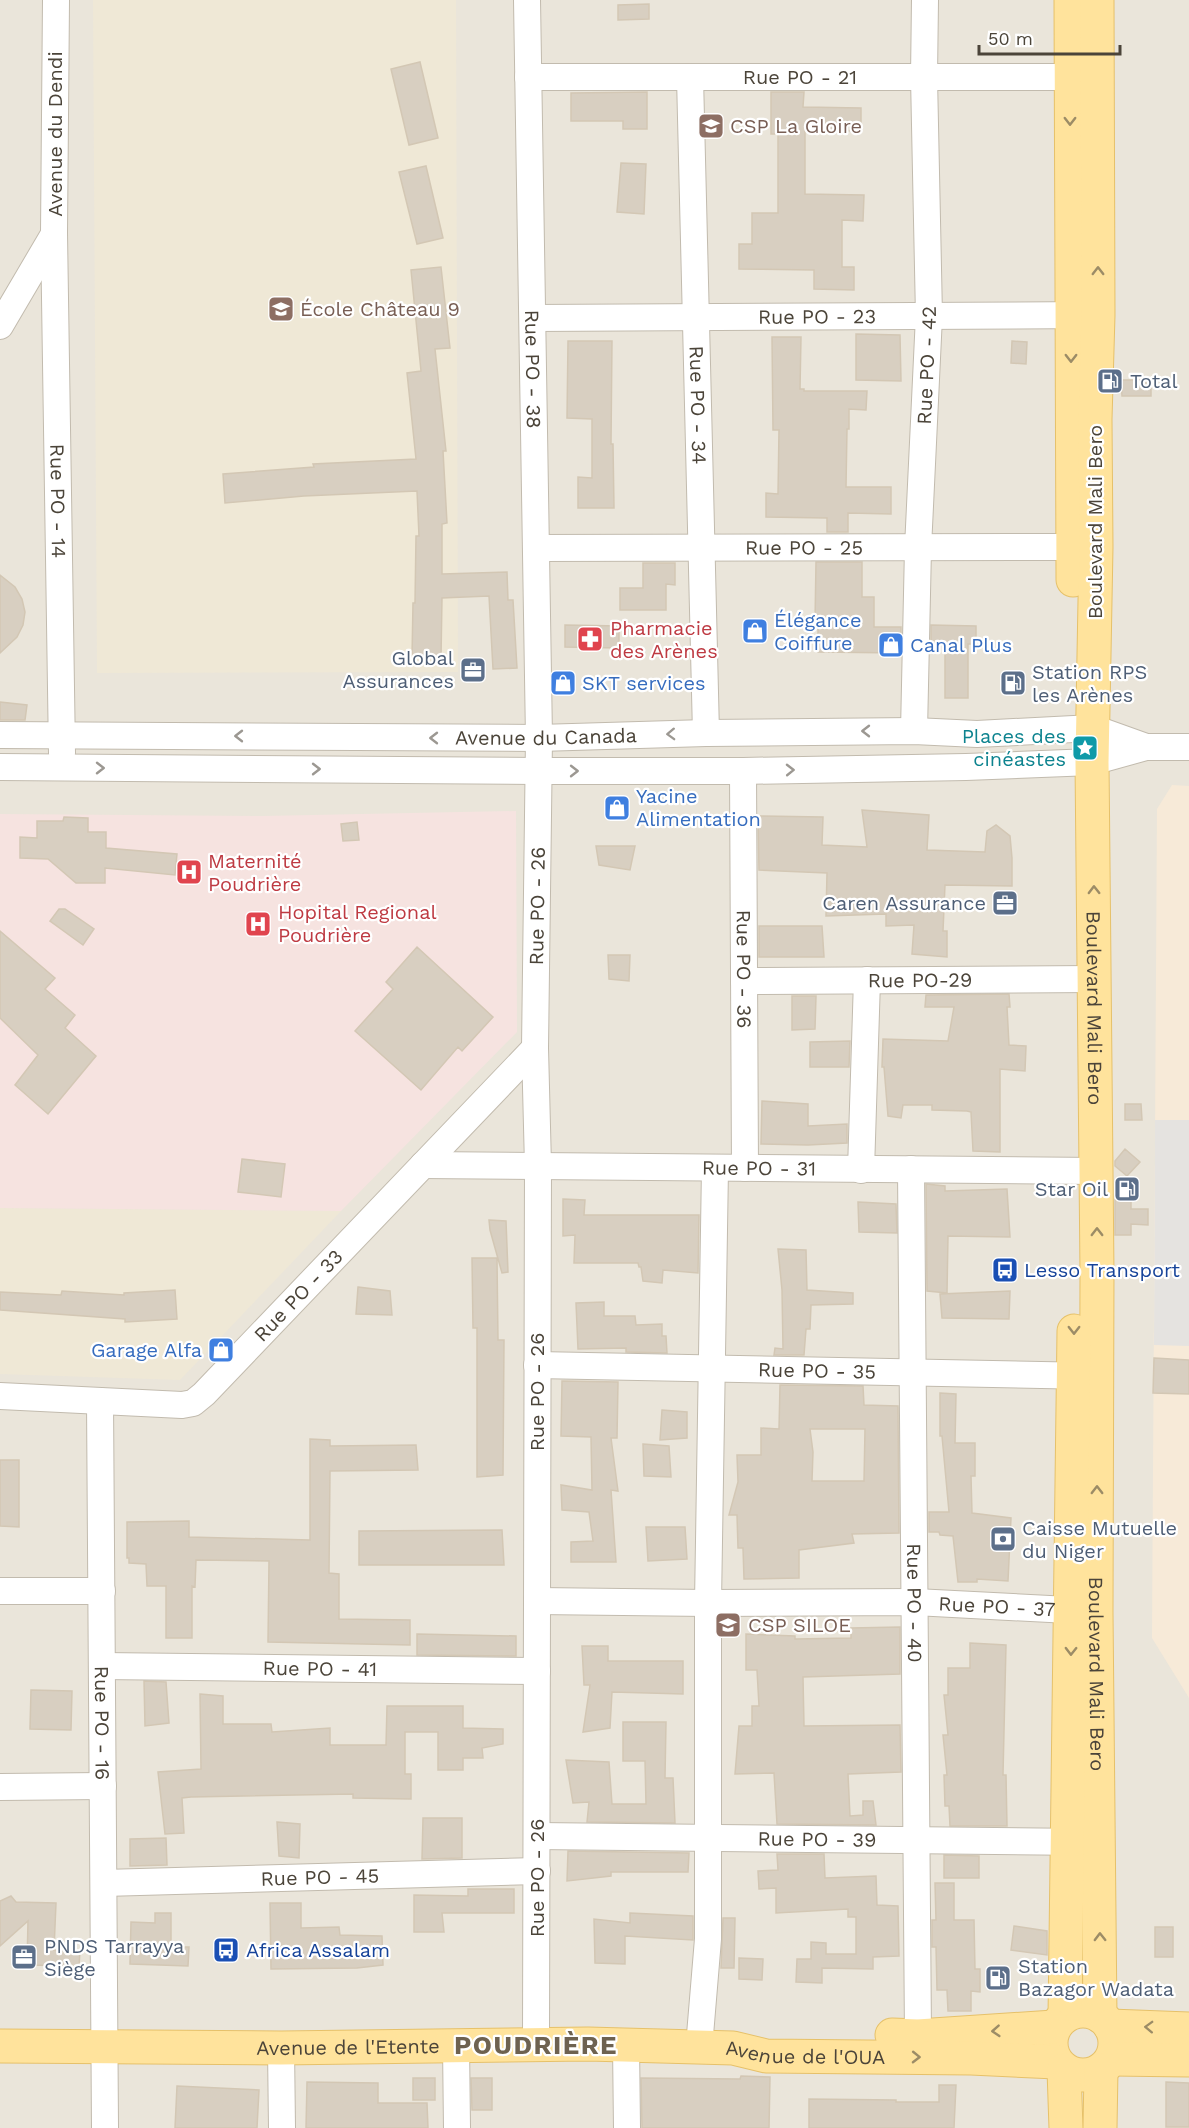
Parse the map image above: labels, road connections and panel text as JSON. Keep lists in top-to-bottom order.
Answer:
{
  "streets": {
    "main road": ["Boulevard Mali Bero", "Avenue de l'Etente", "Avenue de l'OUA"],
    "street": [
      "Rue PO - 21",
      "Avenue du Dendi",
      "Rue PO - 23",
      "Rue PO - 42",
      "Rue PO - 38",
      "Rue PO - 34",
      "Rue PO - 14",
      "Rue PO - 25",
      "Avenue du Canada",
      "Rue PO - 26",
      "Rue PO - 36",
      "Rue PO-29",
      "Rue PO - 31",
      "Rue PO - 33",
      "Rue PO - 35",
      "Rue PO - 40",
      "Rue PO - 37",
      "Rue PO - 41",
      "Rue PO - 16",
      "Rue PO - 39",
      "Rue PO - 45"
    ]
  },
  "crossings": [
    ["Rue PO - 21", "Rue PO - 42"],
    ["Rue PO - 21", "Rue PO - 38"],
    ["Rue PO - 21", "Rue PO - 34"],
    ["Rue PO - 21", "Boulevard Mali Bero"],
    ["Avenue du Dendi", "Rue PO - 14"],
    ["Rue PO - 23", "Rue PO - 42"],
    ["Rue PO - 23", "Rue PO - 38"],
    ["Rue PO - 23", "Rue PO - 34"],
    ["Rue PO - 23", "Boulevard Mali Bero"],
    ["Rue PO - 42", "Rue PO - 25"],
    ["Rue PO - 42", "Avenue du Canada"],
    ["Rue PO - 38", "Rue PO - 25"],
    ["Rue PO - 38", "Avenue du Canada"],
    ["Rue PO - 38", "Rue PO - 26"],
    ["Rue PO - 34", "Rue PO - 25"],
    ["Rue PO - 34", "Avenue du Canada"],
    ["Rue PO - 14", "Avenue du Canada"],
    ["Boulevard Mali Bero", "Rue PO - 25"],
    ["Boulevard Mali Bero", "Avenue du Canada"],
    ["Boulevard Mali Bero", "Rue PO-29"],
    ["Boulevard Mali Bero", "Rue PO - 31"],
    ["Boulevard Mali Bero", "Rue PO - 35"],
    ["Boulevard Mali Bero", "Rue PO - 37"],
    ["Boulevard Mali Bero", "Rue PO - 39"],
    ["Boulevard Mali Bero", "Avenue de l'OUA"],
    ["Avenue du Canada", "Rue PO - 26"],
    ["Avenue du Canada", "Rue PO - 36"],
    ["Rue PO - 26", "Rue PO - 31"],
    ["Rue PO - 26", "Rue PO - 33"],
    ["Rue PO - 26", "Rue PO - 35"],
    ["Rue PO - 26", "Rue PO - 37"],
    ["Rue PO - 26", "Rue PO - 41"],
    ["Rue PO - 26", "Rue PO - 39"],
    ["Rue PO - 26", "Rue PO - 45"],
    ["Rue PO - 26", "Avenue de l'Etente"],
    ["Rue PO - 36", "Rue PO-29"],
    ["Rue PO - 36", "Rue PO - 31"],
    ["Rue PO - 31", "Rue PO - 33"],
    ["Rue PO - 31", "Rue PO - 40"],
    ["Rue PO - 33", "Rue PO - 16"],
    ["Rue PO - 35", "Rue PO - 40"],
    ["Rue PO - 40", "Rue PO - 37"],
    ["Rue PO - 40", "Rue PO - 39"],
    ["Rue PO - 40", "Avenue de l'OUA"],
    ["Rue PO - 41", "Rue PO - 16"],
    ["Rue PO - 16", "Rue PO - 45"],
    ["Rue PO - 16", "Avenue de l'Etente"],
    ["Avenue de l'Etente", "Avenue de l'OUA"]
  ],
  "districts": ["POUDRIÈRE"],
  "places": {
    "school or university": ["CSP La Gloire", "École Château 9", "CSP SILOE"],
    "fuel station": [
      "Total",
      "Station RPS les Arènes",
      "Star Oil",
      "Station Bazagor Wadata"
    ],
    "shop": [
      "Élégance Coiffure",
      "Canal Plus",
      "SKT services",
      "Yacine Alimentation",
      "Garage Alfa"
    ],
    "pharmacy": ["Pharmacie des Arènes"],
    "office": ["Global Assurances", "Caren Assurance", "PNDS Tarrayya Siège"],
    "place": ["Places des cinéastes"],
    "hospital": ["Maternité Poudrière", "Hopital Regional Poudrière"],
    "bus stop": ["Lesso Transport", "Africa Assalam"],
    "bank": ["Caisse Mutuelle du Niger"]
  },
  "scale_bar": "50 m"
}
